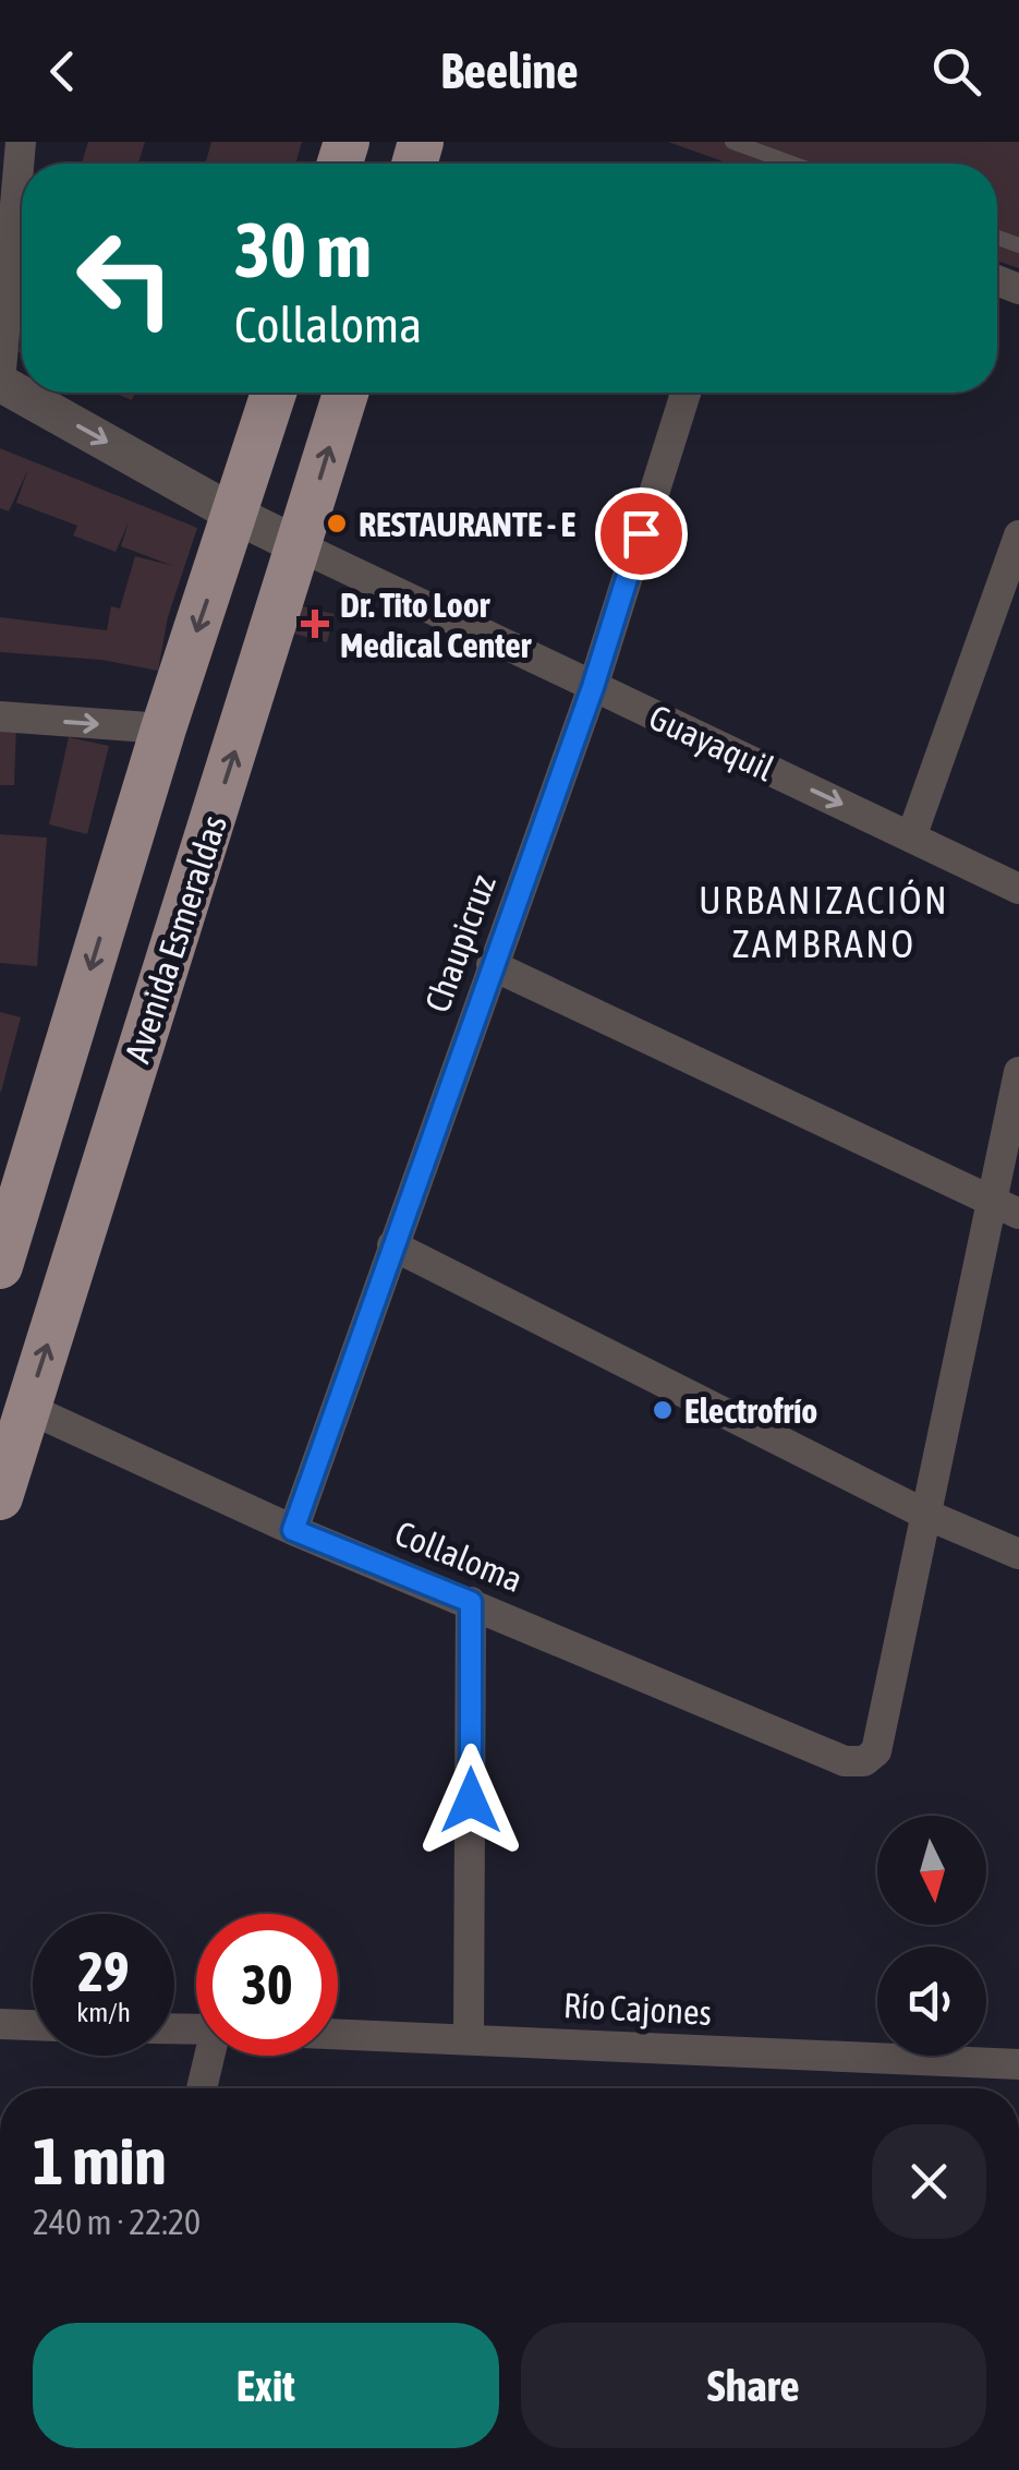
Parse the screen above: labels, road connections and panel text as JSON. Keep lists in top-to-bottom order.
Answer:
{
  "streets": {
    "main road": ["Avenida Esmeraldas"],
    "street": [
      "Guayaquil",
      "Chaupicruz",
      "Collaloma",
      "Río Cajones"
    ]
  },
  "crossings": [
    ["Guayaquil", "Avenida Esmeraldas"],
    ["Guayaquil", "Chaupicruz"],
    ["Avenida Esmeraldas", "Collaloma"],
    ["Chaupicruz", "Collaloma"]
  ],
  "one_way": ["Guayaquil"],
  "districts": ["URBANIZACIÓN ZAMBRANO"],
  "places": {
    "other": ["RESTAURANTE - E", "Electrofrío"],
    "health": ["Dr. Tito Loor Medical Center"]
  },
  "north": "bottom",
  "page": {
    "header": "Beeline",
    "turn": ["30 m", "Collaloma"],
    "speed": "29 km/h",
    "limit": "30",
    "heading": ["1 min", "240 m · 22:20"],
    "buttons": ["Exit", "Share"]
  }
}
